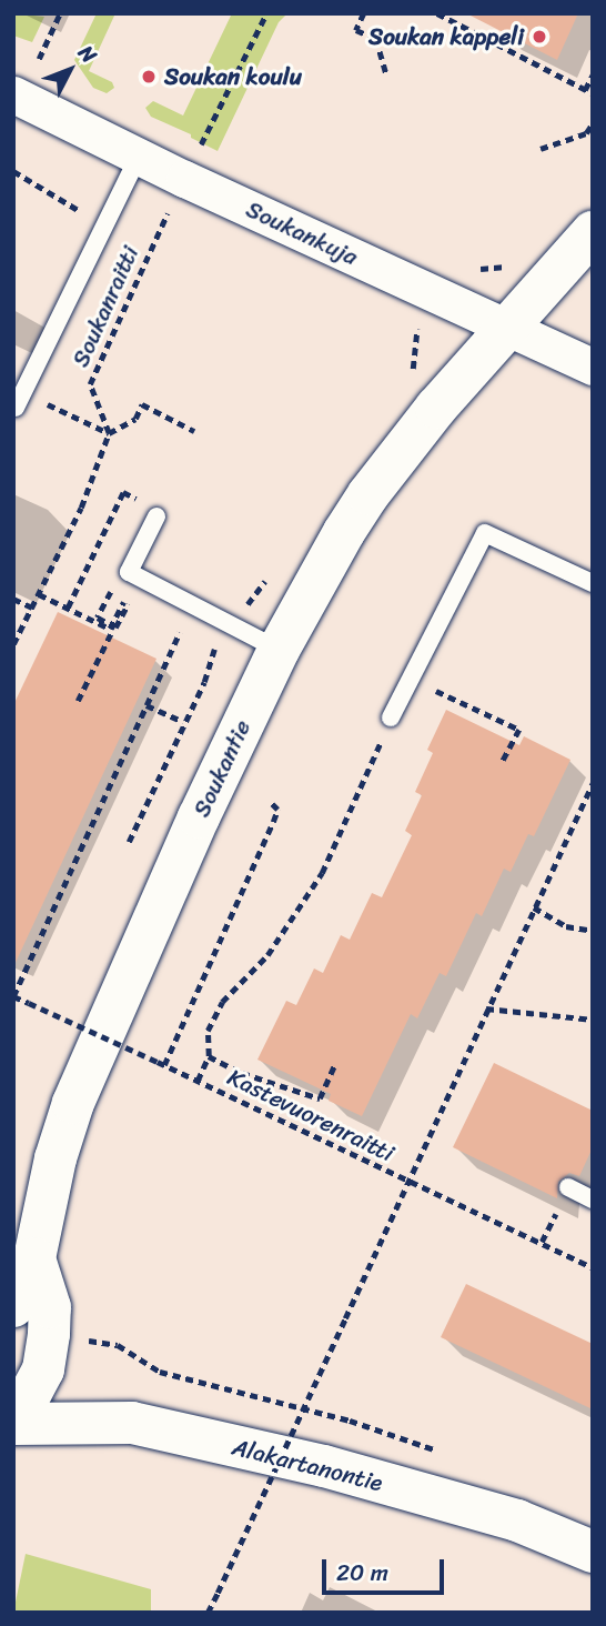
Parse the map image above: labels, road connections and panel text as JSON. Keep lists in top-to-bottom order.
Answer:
{
  "streets": {
    "street": ["Soukankuja", "Soukantie", "Alakartanontie"],
    "path": ["Soukanraitti", "Kastevuorenraitti"]
  },
  "crossings": [
    ["Soukankuja", "Soukantie"],
    ["Soukantie", "Alakartanontie"]
  ],
  "places": ["Soukan kappeli", "Soukan koulu"],
  "scale_bar": "20 m",
  "north": "top right"
}
